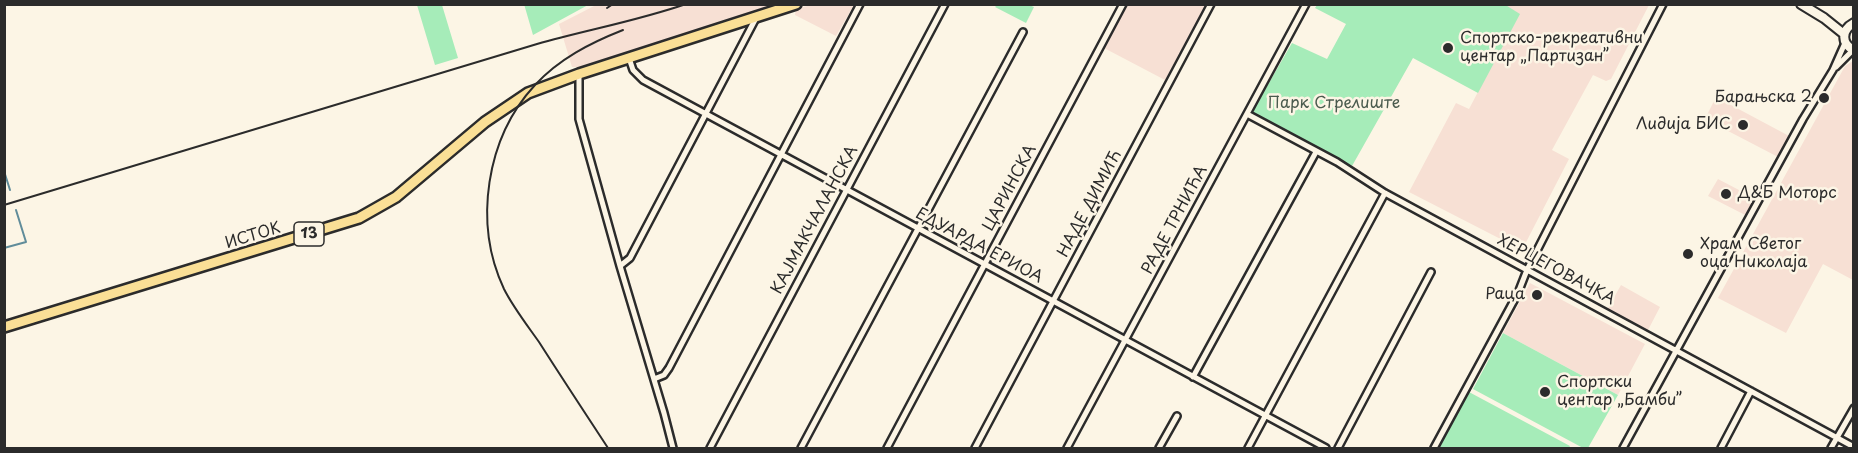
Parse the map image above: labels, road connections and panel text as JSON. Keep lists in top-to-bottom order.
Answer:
{
  "streets": {
    "main road": ["13", "ИСТОК"],
    "street": [
      "ЦАРИНСКА",
      "НАДЕ ДИМИЋ",
      "КАЈМАКЧАЛАНСКА",
      "РАДЕ ТРНИЋА",
      "ЕДУАРДА ЕРИОА",
      "ХЕРЦЕГОВАЧКА"
    ]
  },
  "crossings": [
    ["ЦАРИНСКА", "ЕДУАРДА ЕРИОА"],
    ["НАДЕ ДИМИЋ", "ЕДУАРДА ЕРИОА"],
    ["КАЈМАКЧАЛАНСКА", "ЕДУАРДА ЕРИОА"],
    ["РАДЕ ТРНИЋА", "ЕДУАРДА ЕРИОА"],
    ["РАДЕ ТРНИЋА", "ХЕРЦЕГОВАЧКА"],
    ["13", "ИСТОК"],
    ["13", "ЕДУАРДА ЕРИОА"]
  ],
  "parks": ["Парк Стрелиште"],
  "places": [
    "Спортско-рекреативни центар „Партизан”",
    "Барањска 2",
    "Лидија БИС",
    "Д&Б Моторс",
    "Храм Светог оца Николаја",
    "Раца",
    "Спортски центар „Бамби”"
  ]
}
